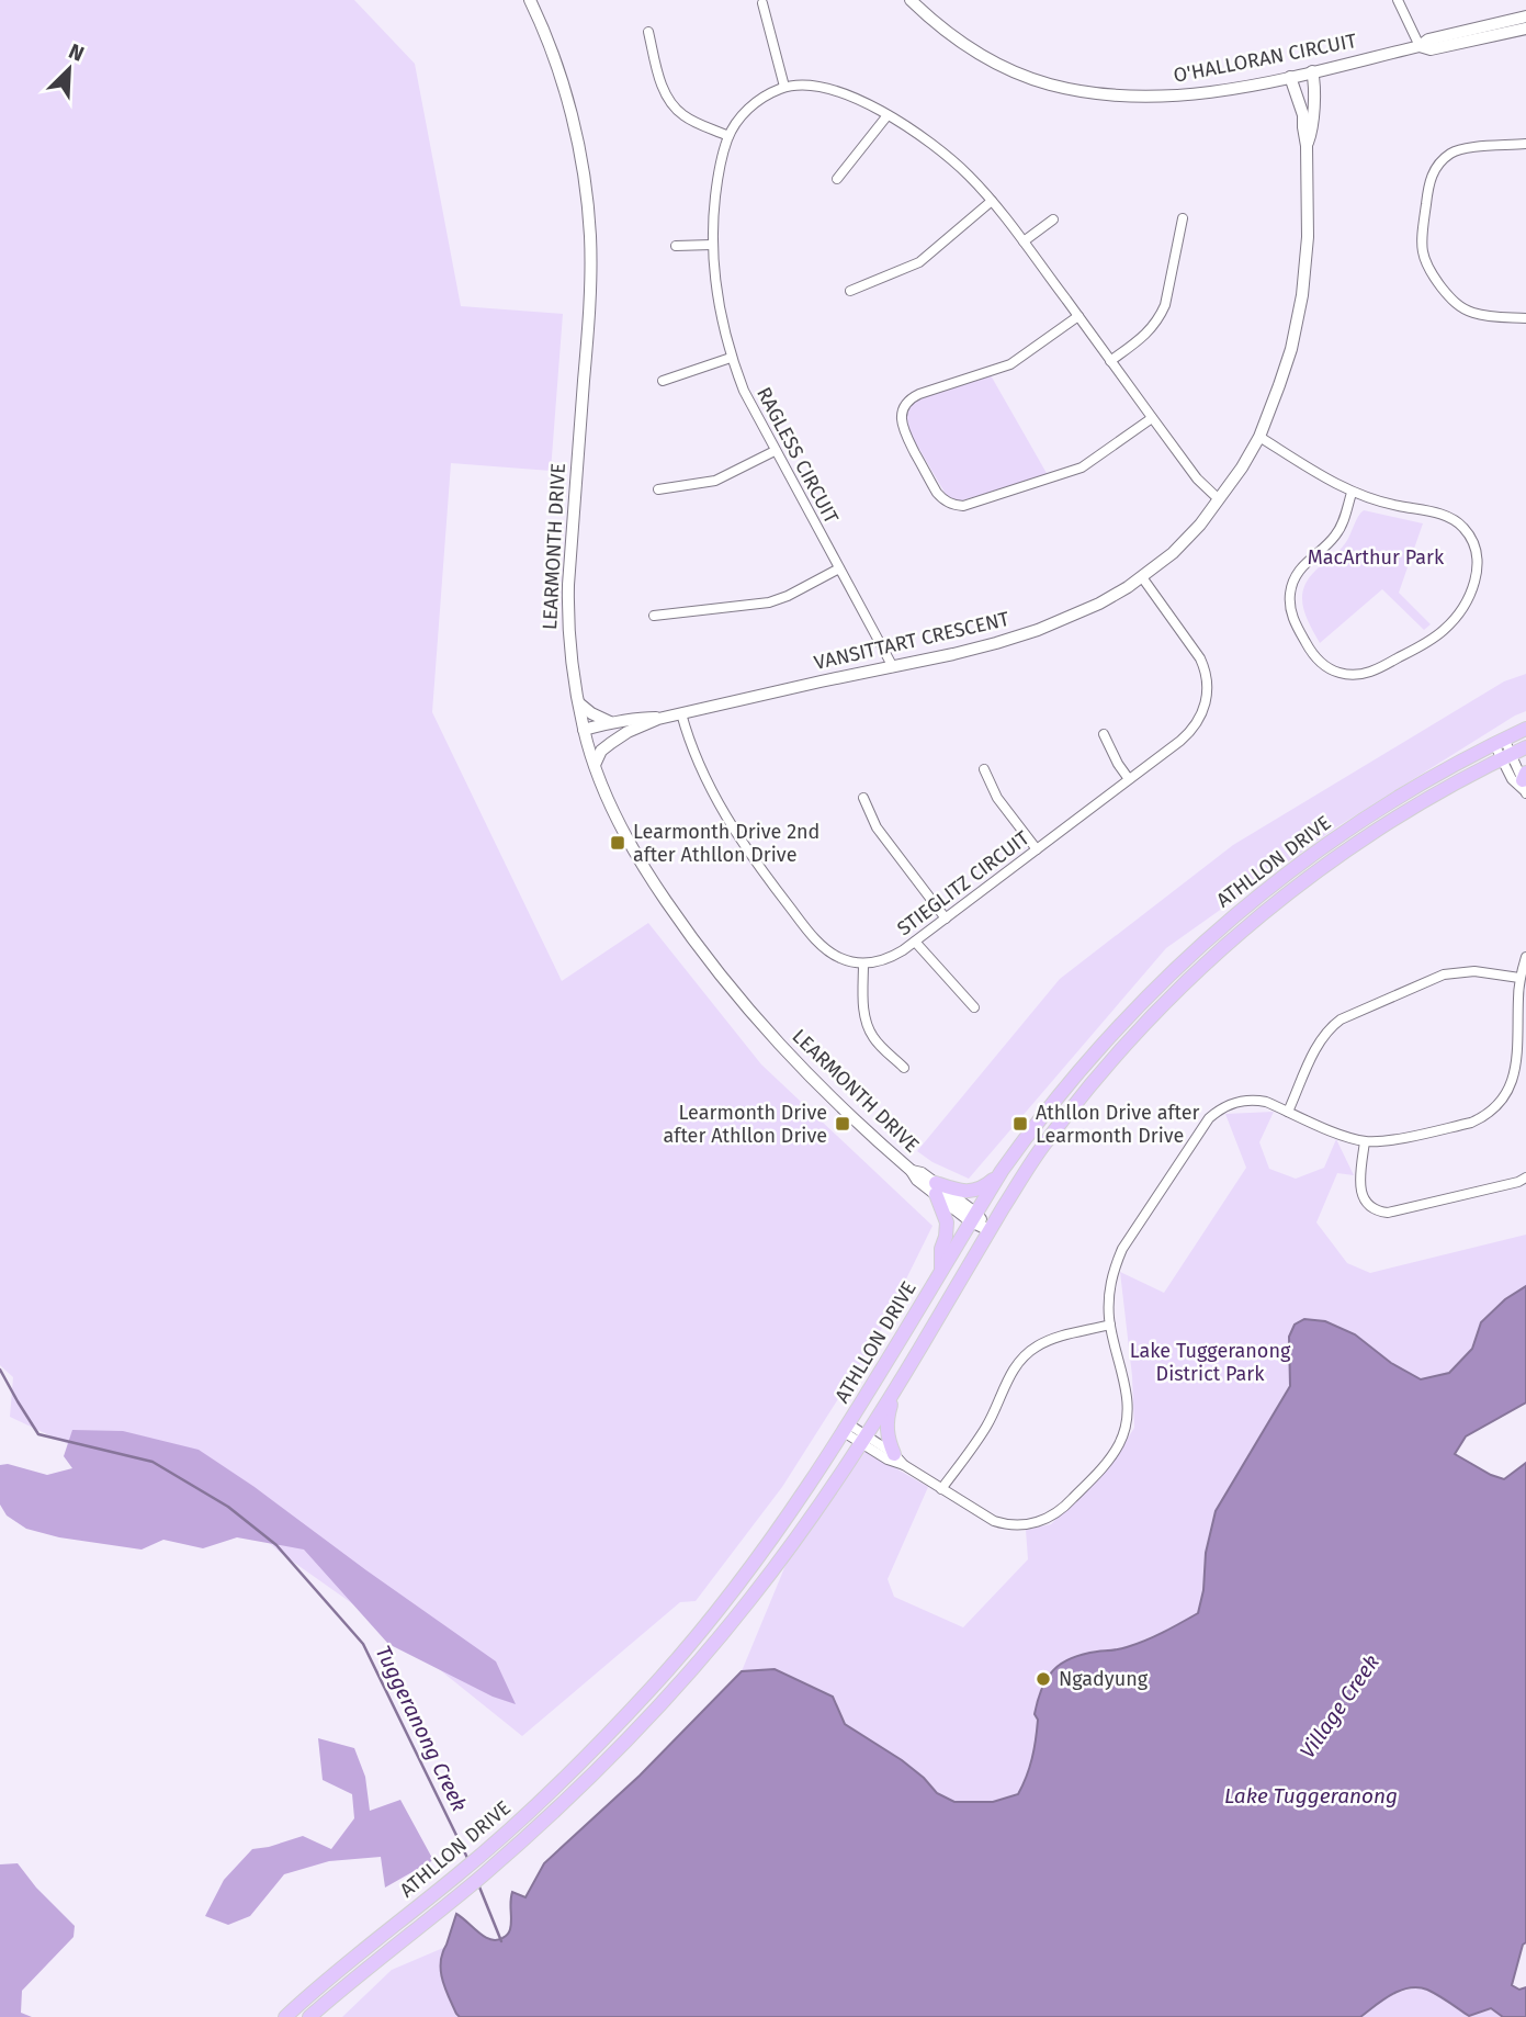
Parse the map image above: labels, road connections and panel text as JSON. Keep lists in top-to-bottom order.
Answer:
{
  "streets": {
    "main road": ["ATHLLON DRIVE"],
    "street": [
      "O'HALLORAN CIRCUIT",
      "RAGLESS CIRCUIT",
      "LEARMONTH DRIVE",
      "VANSITTART CRESCENT",
      "STIEGLITZ CIRCUIT"
    ]
  },
  "crossings": [
    ["O'HALLORAN CIRCUIT", "VANSITTART CRESCENT"],
    ["RAGLESS CIRCUIT", "VANSITTART CRESCENT"],
    ["LEARMONTH DRIVE", "VANSITTART CRESCENT"],
    ["LEARMONTH DRIVE", "ATHLLON DRIVE"],
    ["VANSITTART CRESCENT", "STIEGLITZ CIRCUIT"]
  ],
  "water": ["Village Creek", "Tuggeranong Creek", "Lake Tuggeranong"],
  "parks": ["MacArthur Park", "Lake Tuggeranong District Park"],
  "places": {
    "transit": ["Learmonth Drive 2nd after Athllon Drive", "Learmonth Drive after Athllon Drive", "Athllon Drive after Learmonth Drive"],
    "other": ["Ngadyung"]
  },
  "north": "top right"
}
